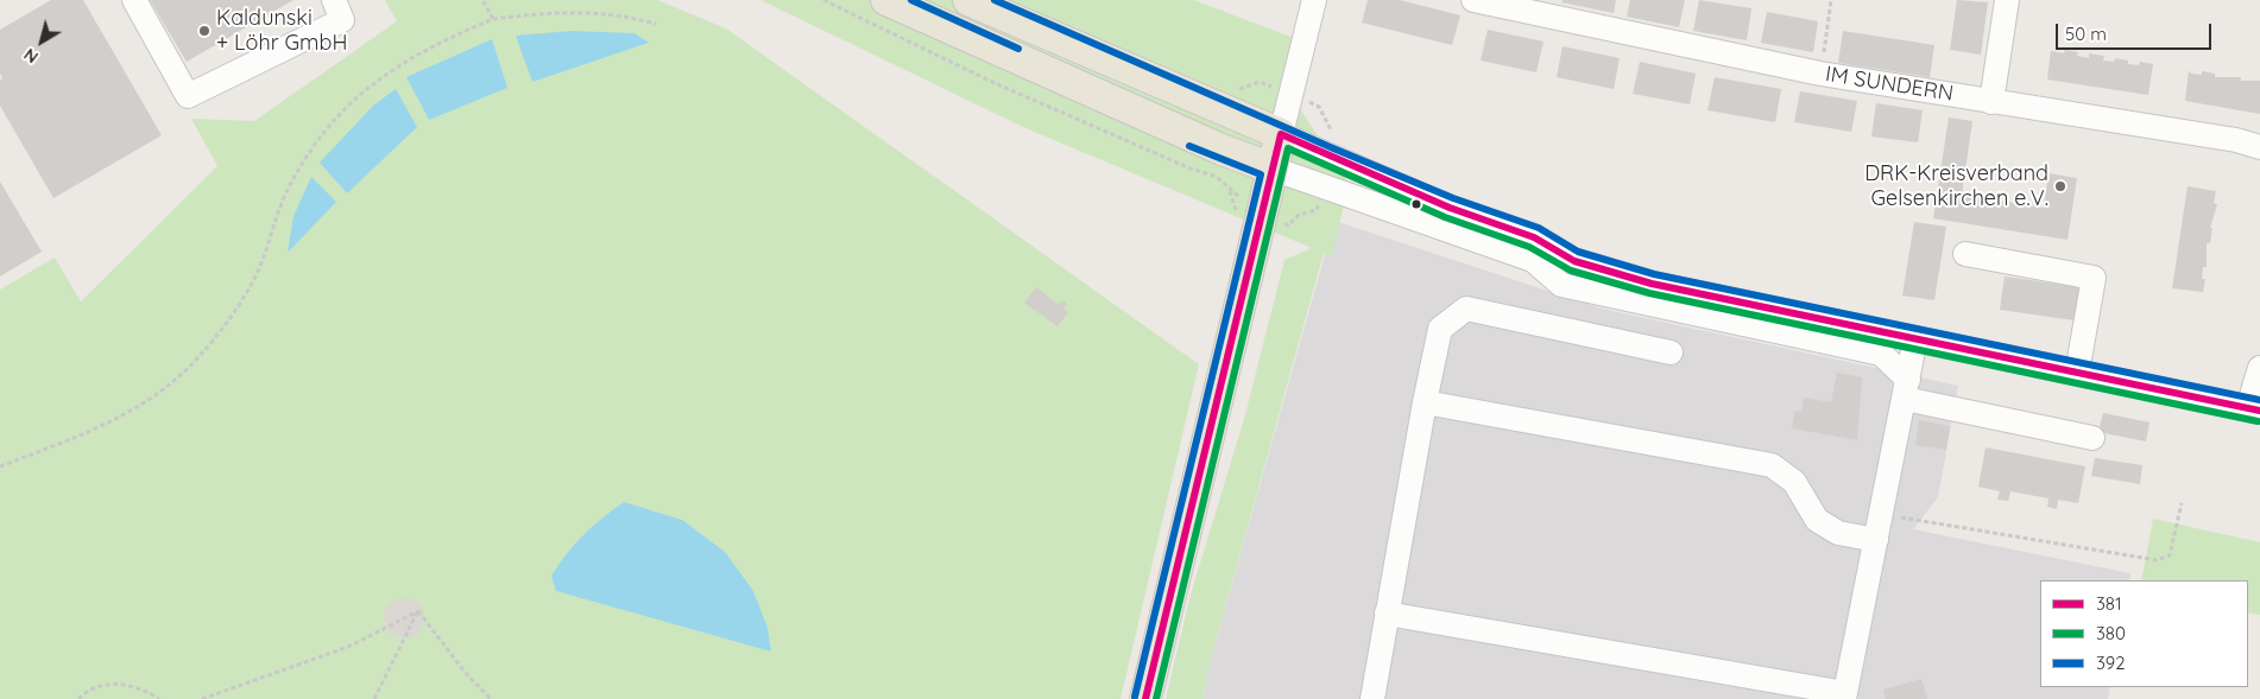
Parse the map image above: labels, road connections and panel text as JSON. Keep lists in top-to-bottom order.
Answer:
{
  "streets": {
    "street": ["IM SUNDERN"]
  },
  "places": ["Kaldunski + Löhr GmbH", "DRK-Kreisverband Gelsenkirchen e.V."],
  "lines": ["transit line 392", "transit line 381", "transit line 380"],
  "legend": ["381", "380", "392"],
  "scale_bar": "50 m",
  "north": "bottom left"
}
